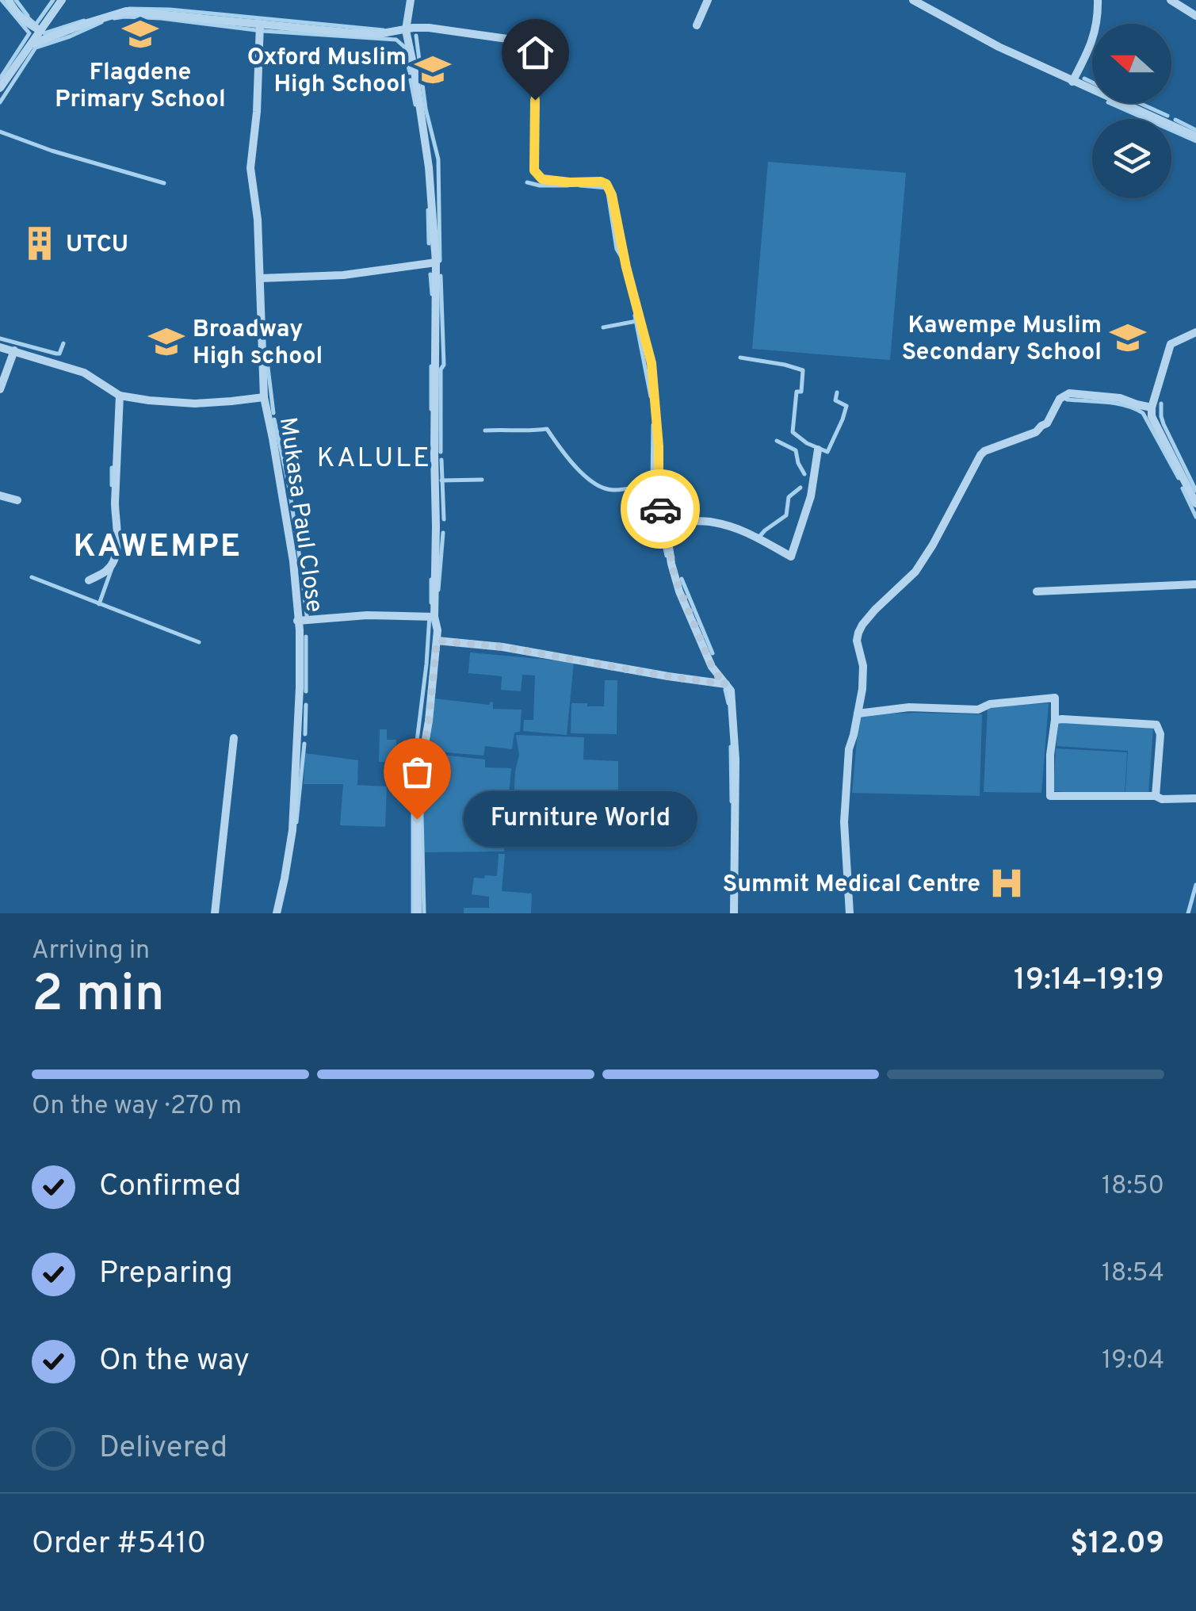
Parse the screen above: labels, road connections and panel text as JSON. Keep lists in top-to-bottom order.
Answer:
{
  "streets": {
    "street": ["Mukasa Paul Close"]
  },
  "districts": ["KALULE", "KAWEMPE"],
  "places": {
    "school or university": [
      "Flagdene Primary School",
      "Oxford Muslim High School",
      "Kawempe Muslim Secondary School",
      "Broadway High school"
    ],
    "building": ["UTCU"],
    "other": ["Furniture World"],
    "hospital": ["Summit Medical Centre"]
  },
  "north": "left",
  "page": {
    "bubble": "Furniture World",
    "heading": ["2 min", "Arriving in", "19:14–19:19"],
    "panel": ["Order #5410", "$12.09"],
    "bar": "On the way · 270 m",
    "list": [
      ["Confirmed", "18:50"],
      ["Preparing", "18:54"],
      ["On the way", "19:04"],
      "Delivered"
    ]
  }
}
